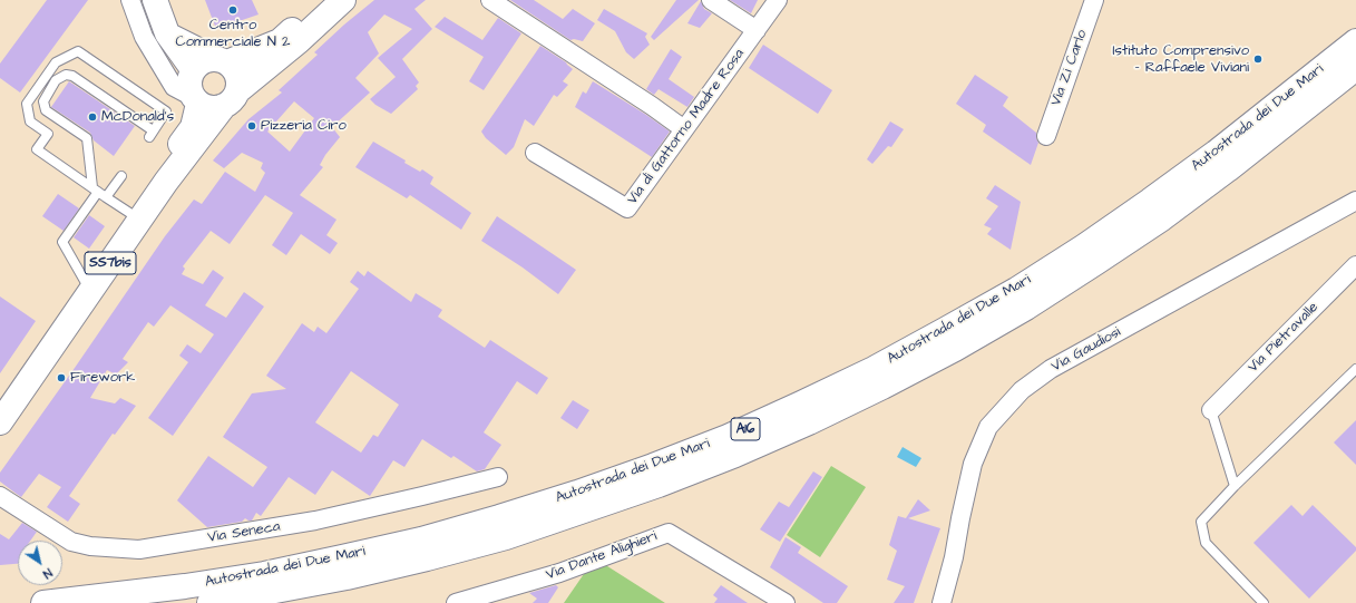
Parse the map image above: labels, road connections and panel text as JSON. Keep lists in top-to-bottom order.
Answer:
{
  "streets": {
    "main road": ["Autostrada dei Due Mari", "SS7bis", "A16"],
    "street": [
      "Via Zi Carlo",
      "Via di Gattorno Madre Rosa",
      "Via Pietravalle",
      "Via Gaudiosi",
      "Via Seneca",
      "Via Dante Alighieri"
    ]
  },
  "places": [
    "Centro Commerciale N 2",
    "Istituto Comprensivo - Raffaele Viviani",
    "McDonald's",
    "Pizzeria Ciro",
    "Firework"
  ],
  "north": "bottom right"
}
